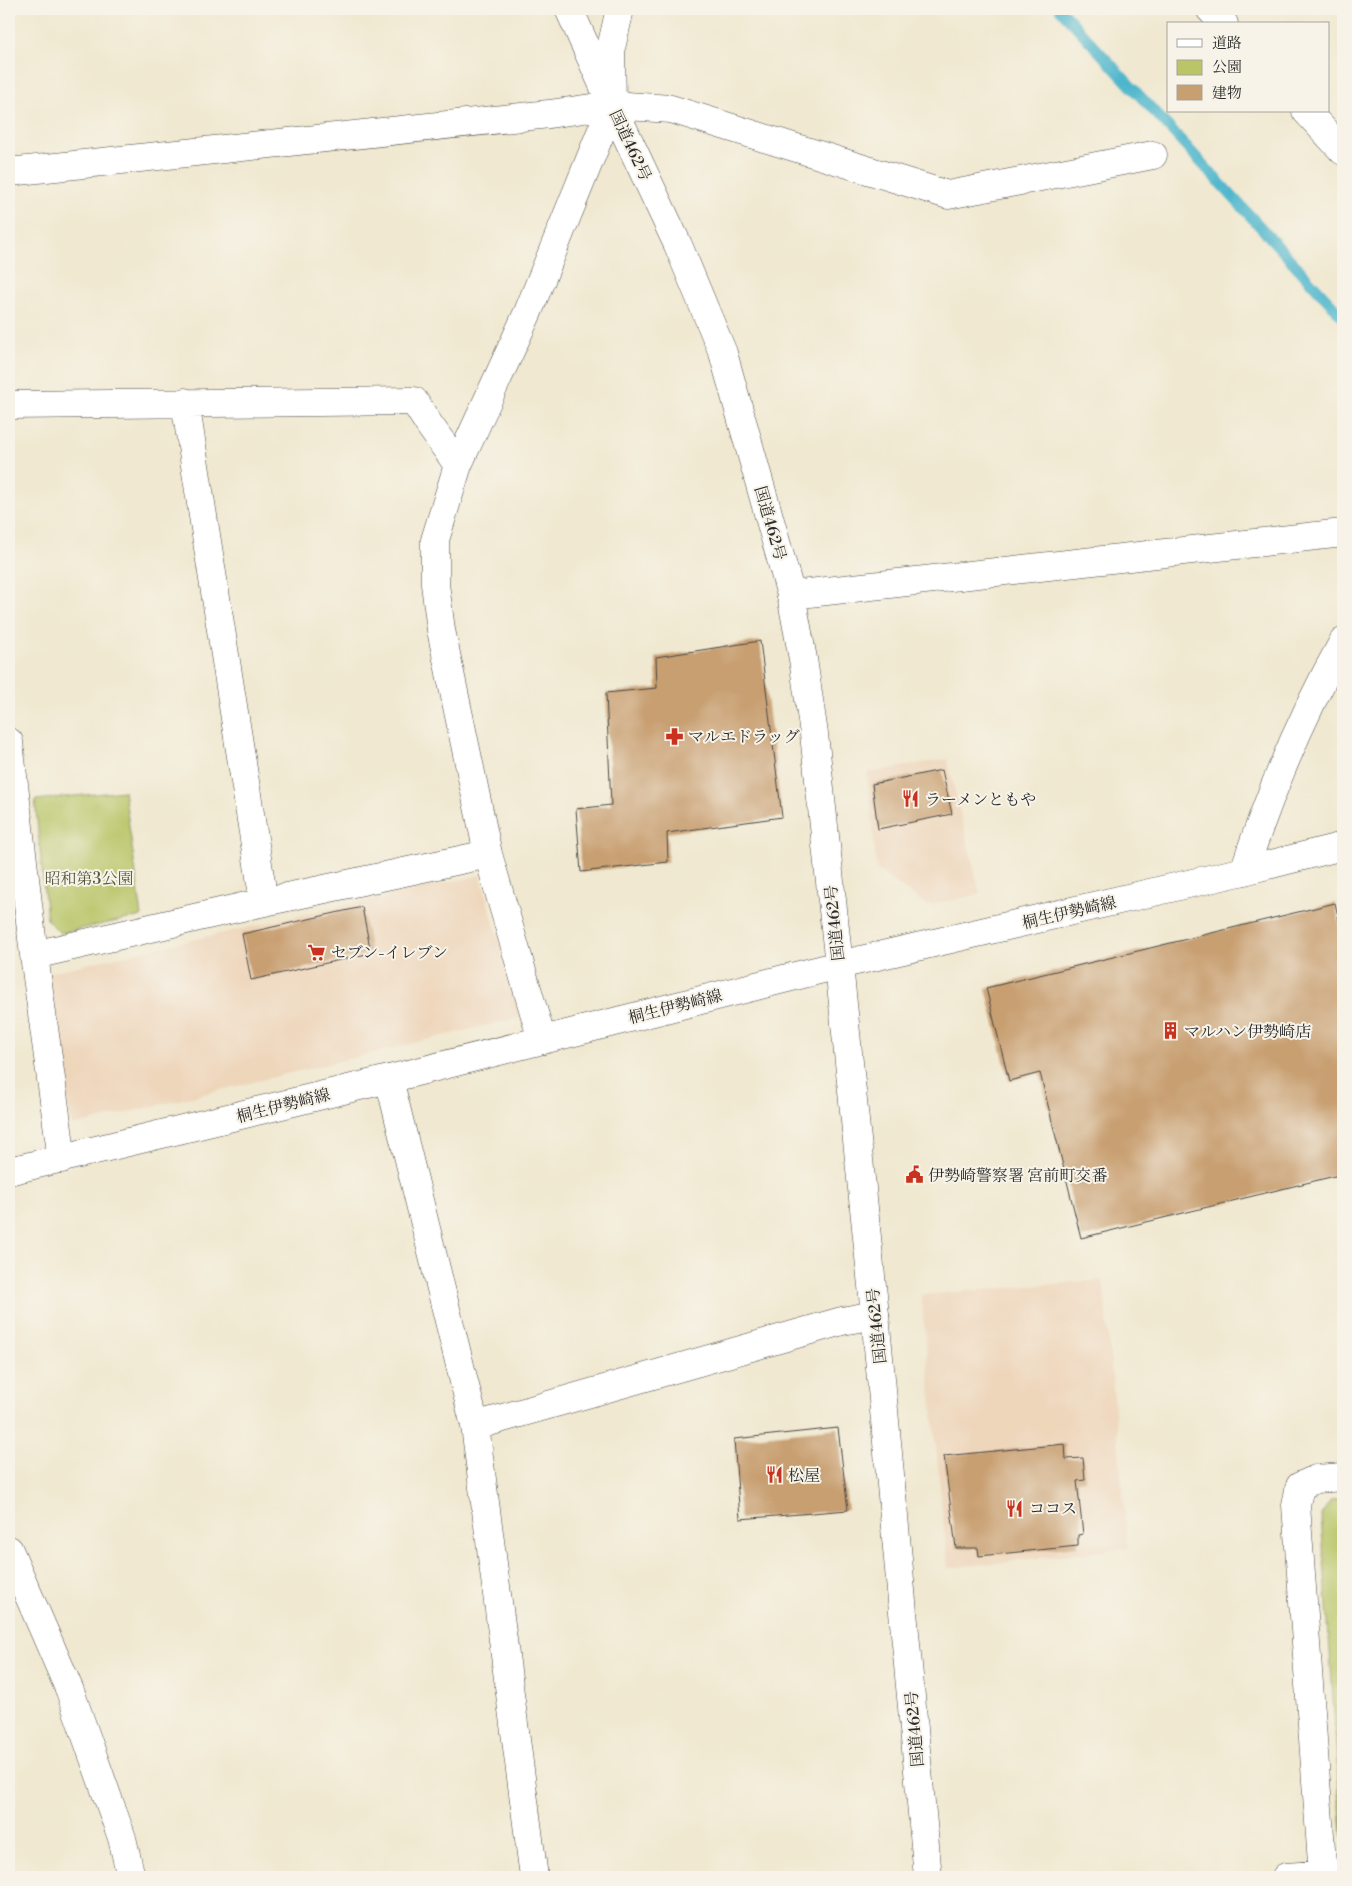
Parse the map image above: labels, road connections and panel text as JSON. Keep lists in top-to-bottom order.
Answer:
{
  "streets": {
    "main road": ["国道462号", "桐生伊勢崎線"]
  },
  "crossings": [
    ["国道462号", "桐生伊勢崎線"]
  ],
  "parks": ["昭和第3公園"],
  "places": {
    "pharmacy": ["マルエドラッグ"],
    "restaurant": ["ラーメンともや", "松屋", "ココス"],
    "supermarket": ["セブン-イレブン"],
    "building": ["マルハン伊勢崎店"],
    "public building": ["伊勢崎警察署 宮前町交番"]
  },
  "legend": ["道路", "公園", "建物"]
}
